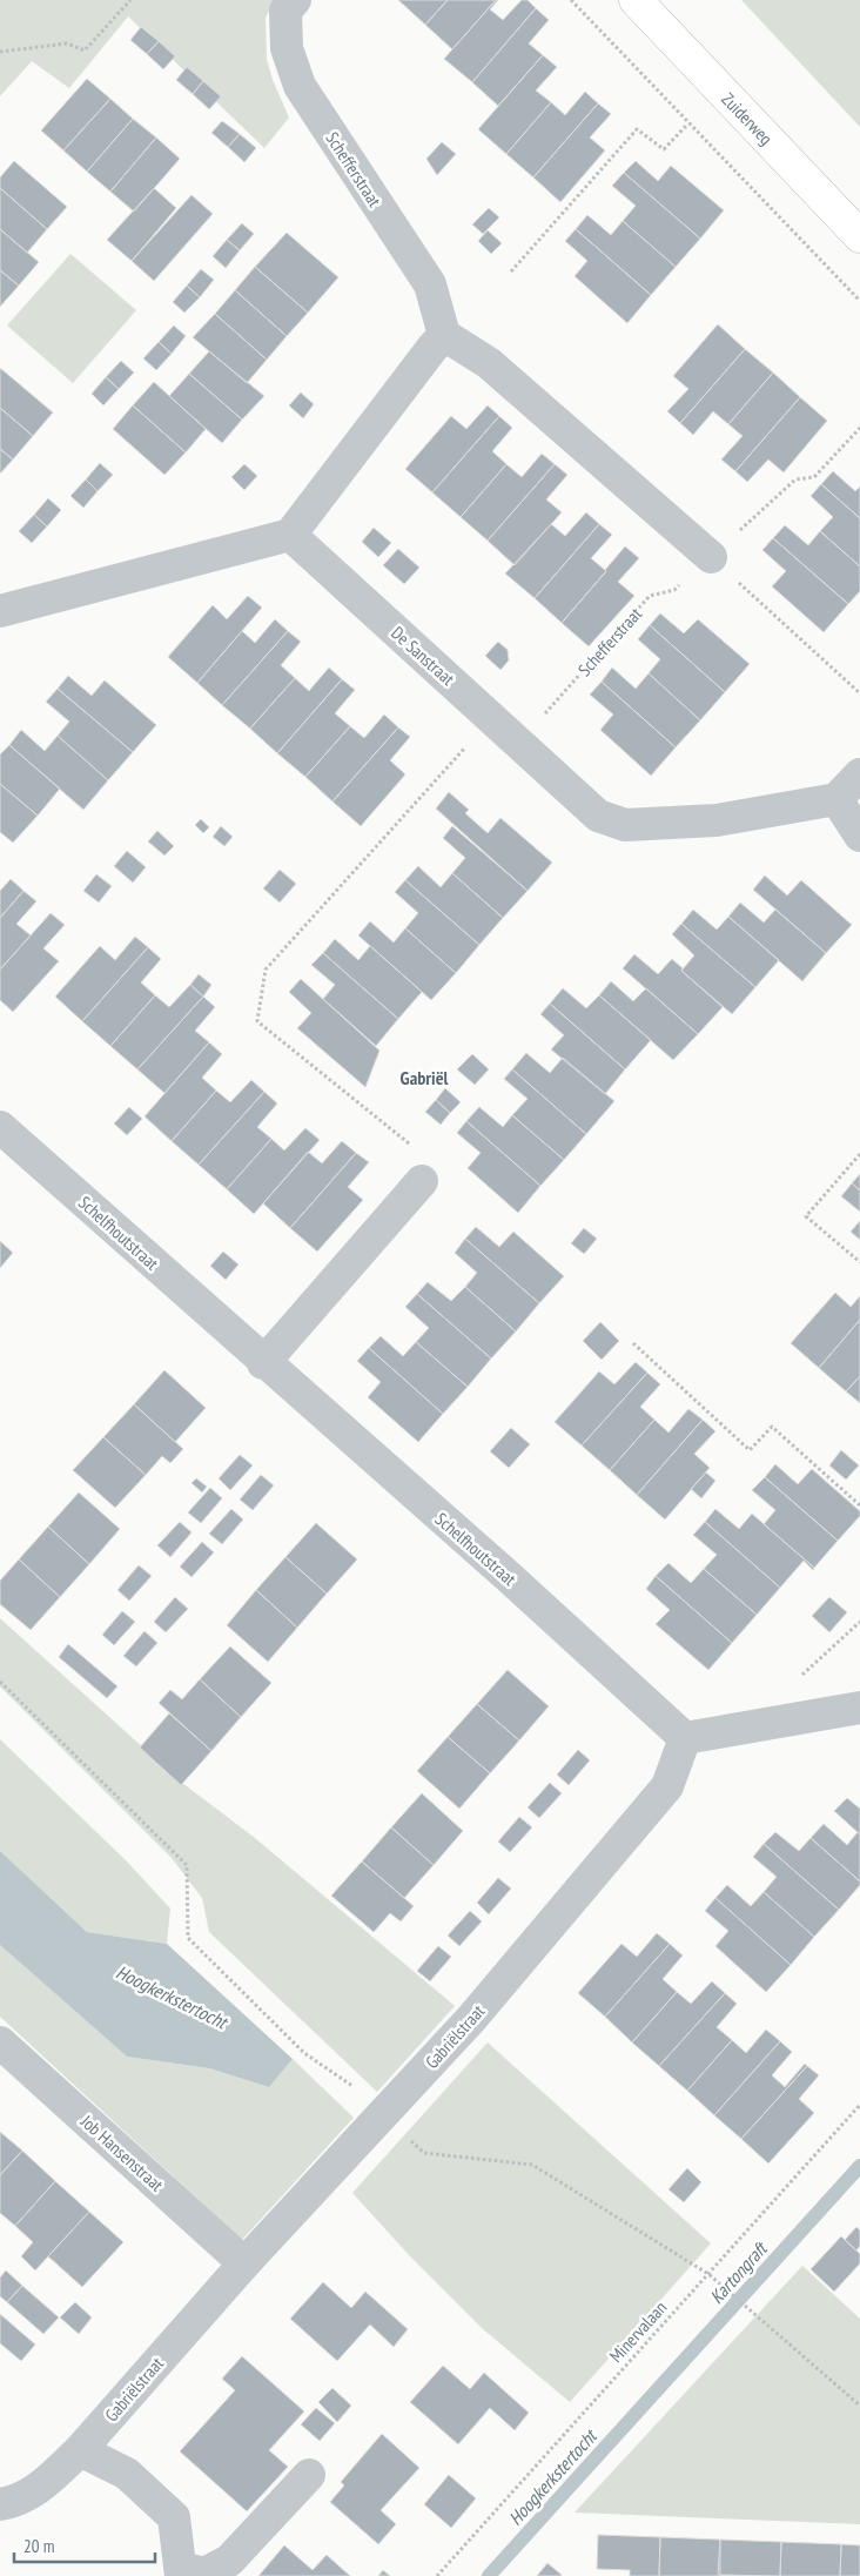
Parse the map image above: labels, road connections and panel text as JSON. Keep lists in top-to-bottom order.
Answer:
{
  "streets": {
    "street": [
      "Zuiderweg",
      "Schefferstraat",
      "De Sanstraat",
      "Schelfhoutstraat",
      "Gabriëlstraat",
      "Job Hansenstraat"
    ],
    "path": ["Minervalaan"]
  },
  "crossings": [
    ["Schefferstraat", "De Sanstraat"],
    ["Schelfhoutstraat", "Gabriëlstraat"],
    ["Gabriëlstraat", "Job Hansenstraat"]
  ],
  "districts": ["Gabriël"],
  "water": ["Hoogkerkstertocht", "Kartongraft"],
  "scale_bar": "20 m"
}
